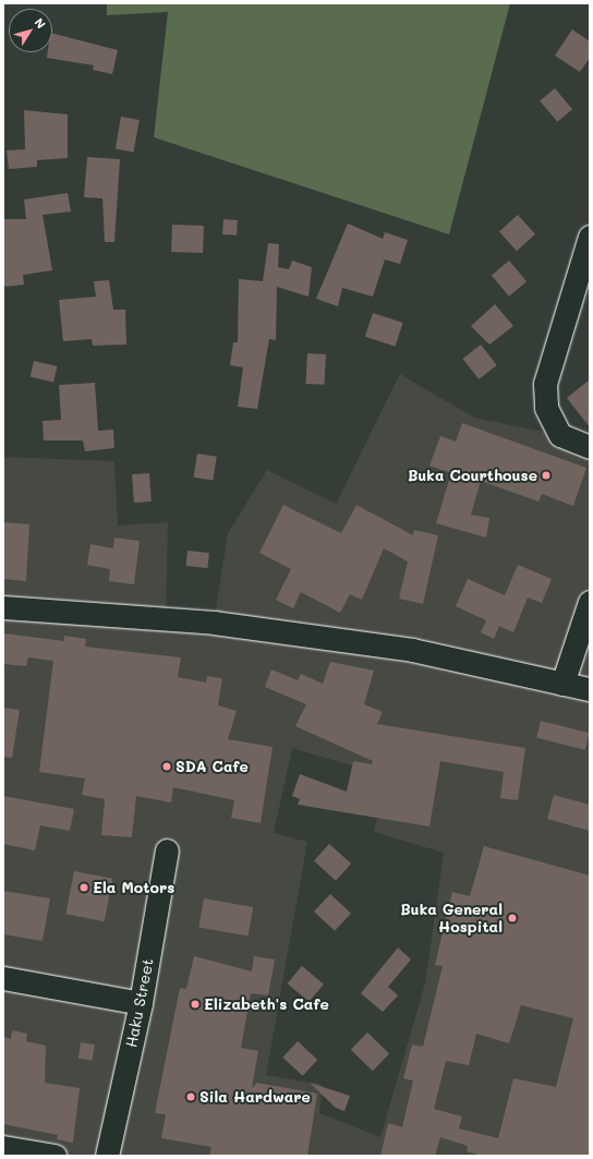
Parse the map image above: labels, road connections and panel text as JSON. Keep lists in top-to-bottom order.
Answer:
{
  "streets": {
    "street": ["Haku Street"]
  },
  "places": [
    "Buka Courthouse",
    "SDA Cafe",
    "Ela Motors",
    "Buka General Hospital",
    "Elizabeth's Cafe",
    "Sila Hardware"
  ],
  "north": "top right"
}
